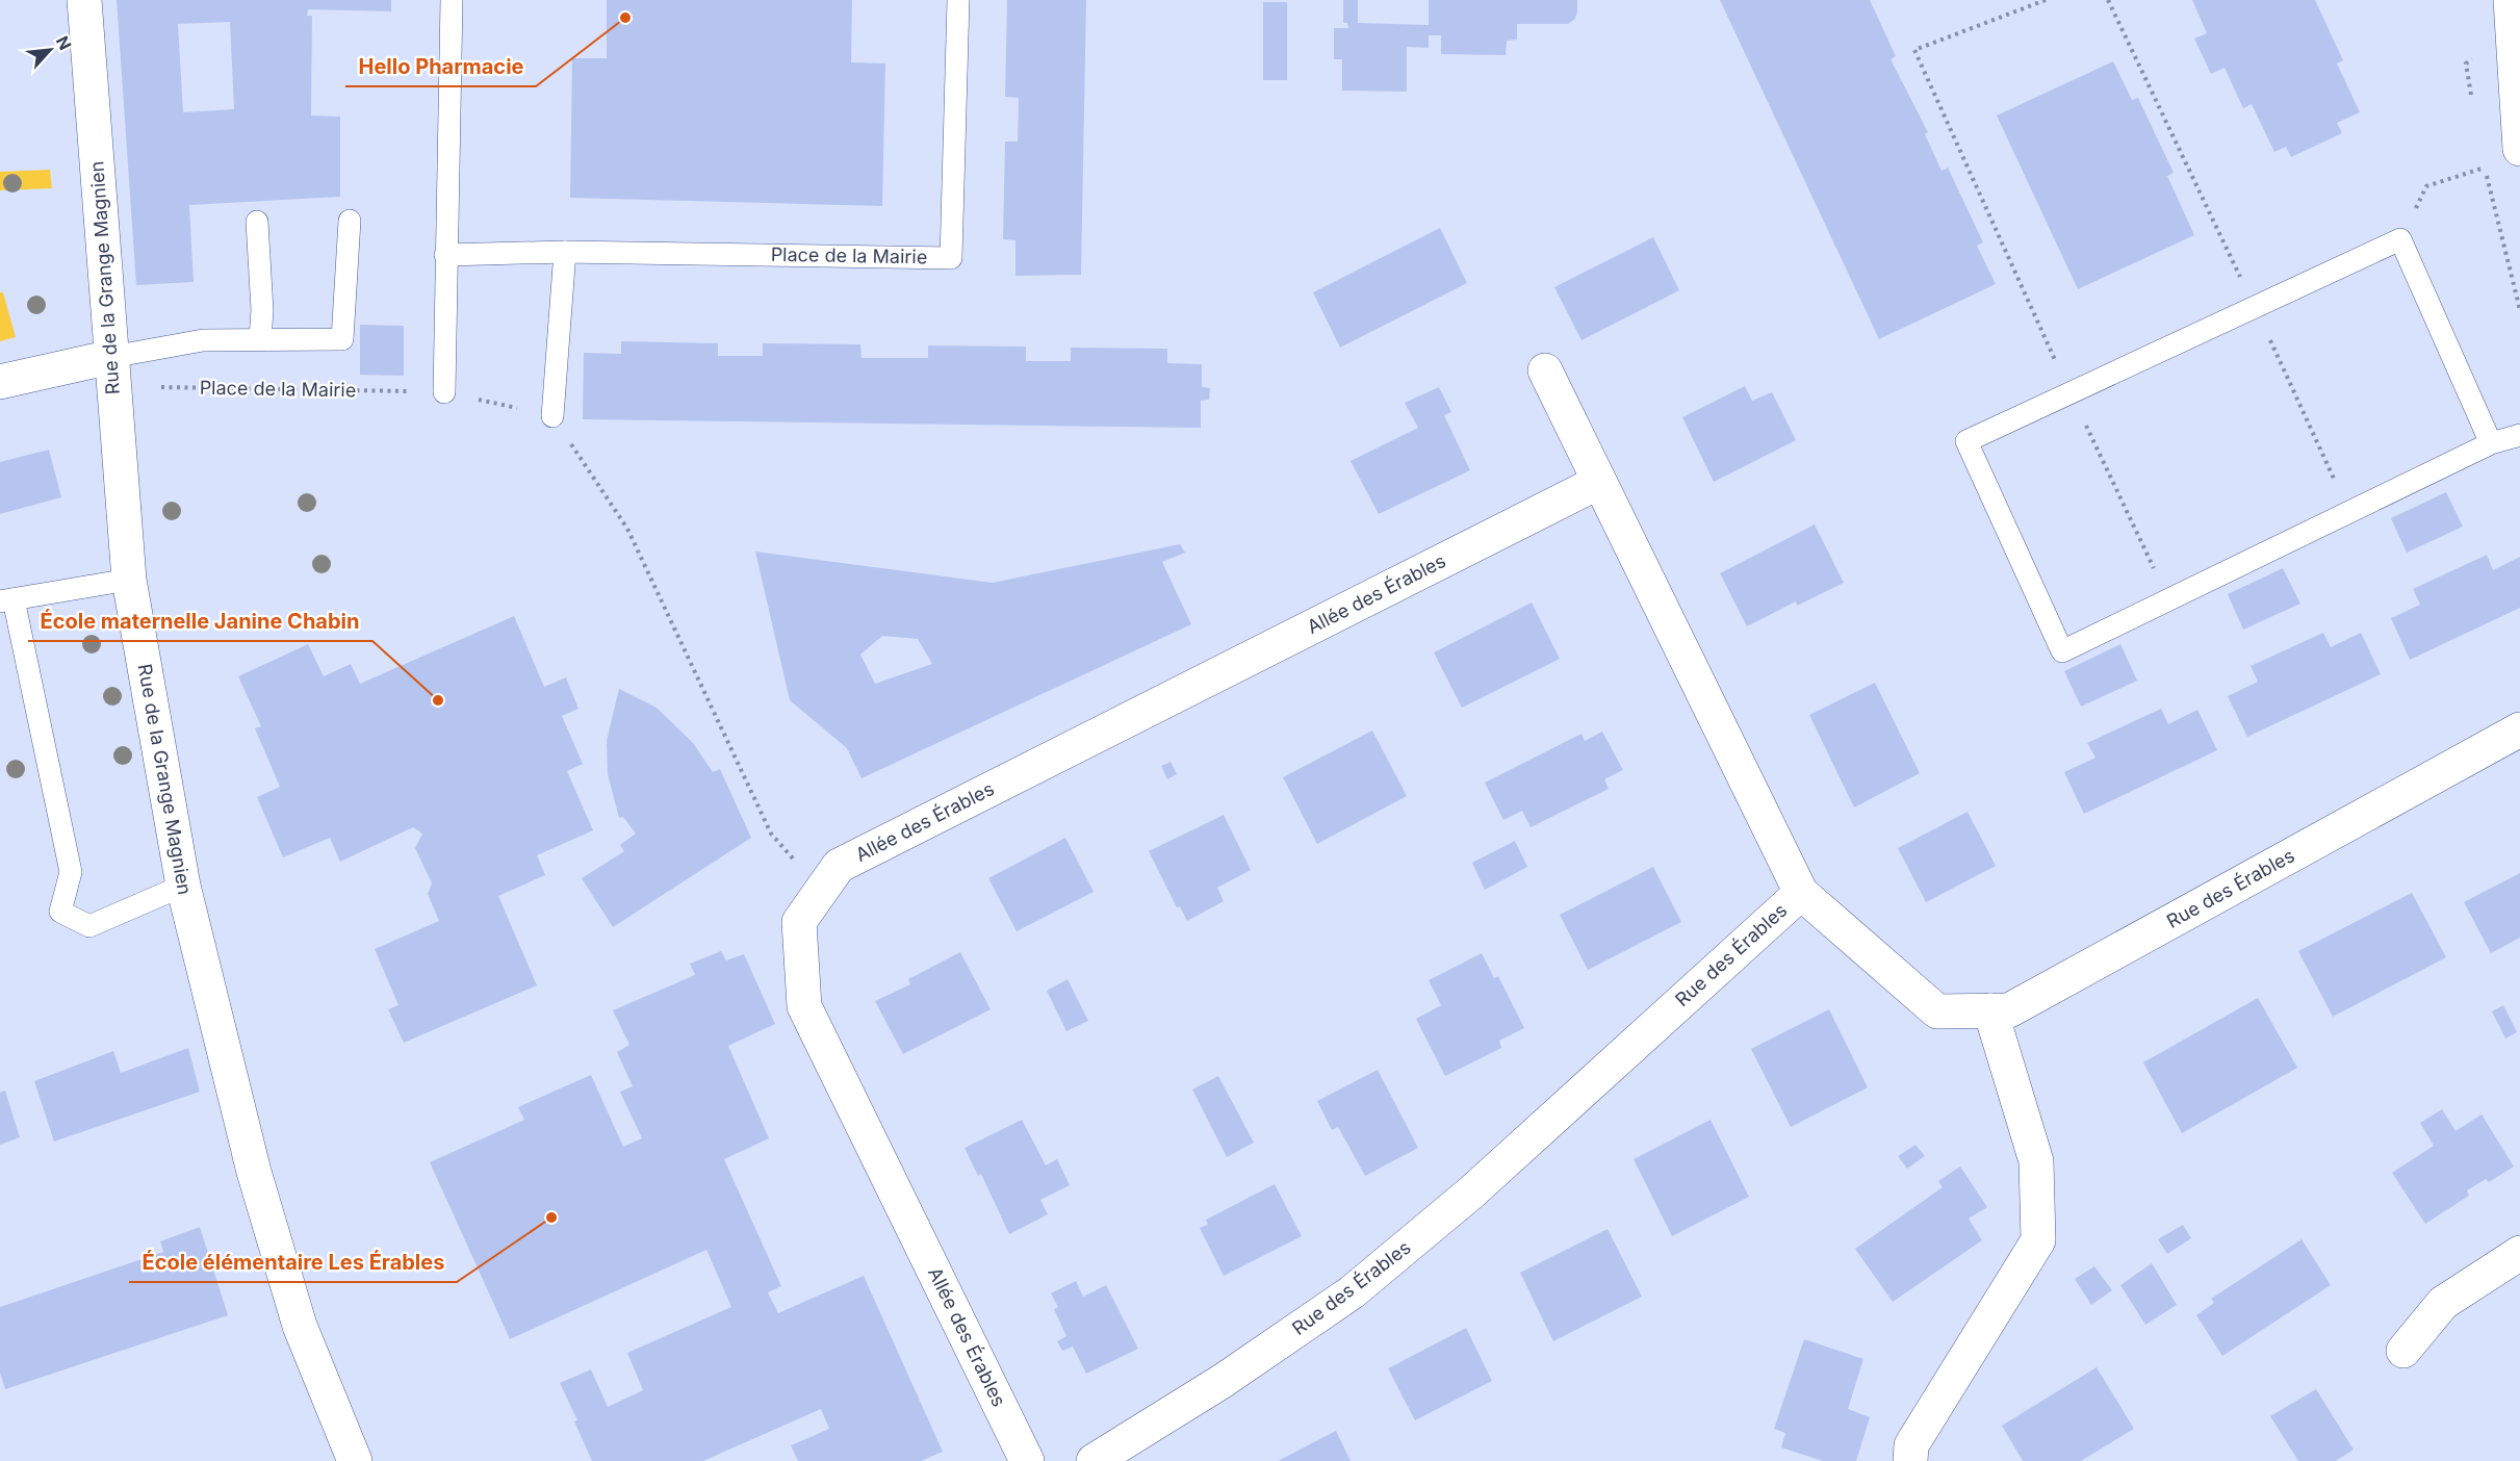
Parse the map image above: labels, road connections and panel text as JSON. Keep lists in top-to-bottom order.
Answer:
{
  "streets": {
    "street": ["Rue de la Grange Magnien", "Allée des Érables", "Rue des Érables"],
    "lane": ["Place de la Mairie"]
  },
  "crossings": [
    ["Place de la Mairie", "Rue de la Grange Magnien"]
  ],
  "places": ["Hello Pharmacie", "École maternelle Janine Chabin", "École élémentaire Les Érables"],
  "north": "top right"
}
